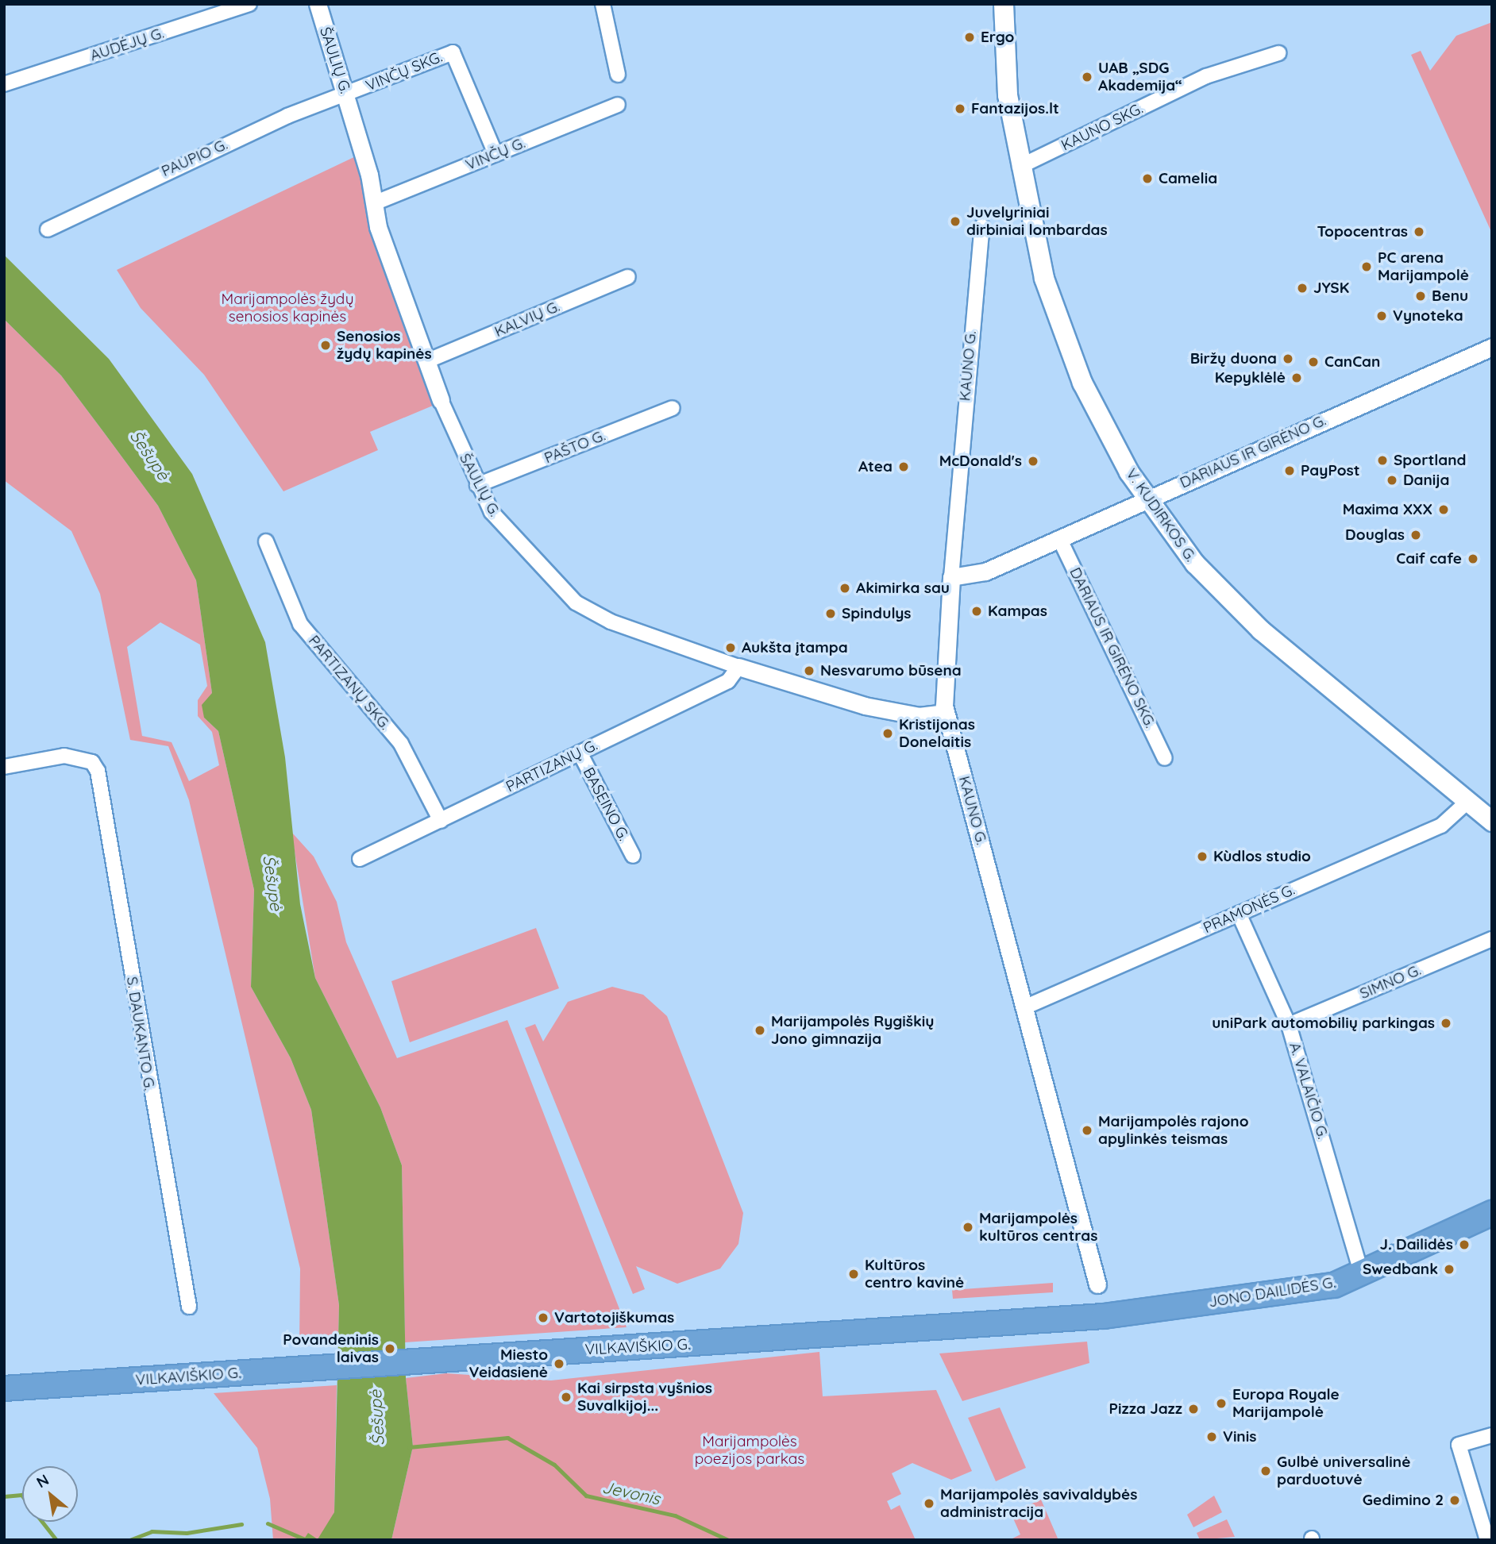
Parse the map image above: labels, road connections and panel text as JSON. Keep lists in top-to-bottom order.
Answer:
{
  "streets": {
    "highway": ["JONO DAILIDĖS G.", "VILKAVIŠKIO G."],
    "main road": ["V. KUDIRKOS G."],
    "street": [
      "AUDĖJŲ G.",
      "ŠAULIŲ G.",
      "VINČŲ SKG.",
      "KAUNO SKG.",
      "VINČŲ G.",
      "PAUPIO G.",
      "KALVIŲ G.",
      "KAUNO G.",
      "PAŠTO G.",
      "DARIAUS IR GIRĖNO G.",
      "DARIAUS IR GIRĖNO SKG.",
      "PARTIZANŲ SKG.",
      "PARTIZANŲ G.",
      "BASEINO G.",
      "PRAMONĖS G.",
      "SIMNO G.",
      "S. DAUKANTO G.",
      "A. VALAIČIO G."
    ]
  },
  "crossings": [
    ["ŠAULIŲ G.", "VINČŲ SKG."],
    ["ŠAULIŲ G.", "VINČŲ G."],
    ["ŠAULIŲ G.", "PAUPIO G."],
    ["ŠAULIŲ G.", "KALVIŲ G."],
    ["ŠAULIŲ G.", "KAUNO G."],
    ["ŠAULIŲ G.", "PAŠTO G."],
    ["ŠAULIŲ G.", "PARTIZANŲ G."],
    ["VINČŲ SKG.", "VINČŲ G."],
    ["VINČŲ SKG.", "PAUPIO G."],
    ["KAUNO SKG.", "V. KUDIRKOS G."],
    ["KAUNO G.", "DARIAUS IR GIRĖNO G."],
    ["KAUNO G.", "PRAMONĖS G."],
    ["DARIAUS IR GIRĖNO G.", "V. KUDIRKOS G."],
    ["DARIAUS IR GIRĖNO G.", "DARIAUS IR GIRĖNO SKG."],
    ["V. KUDIRKOS G.", "PRAMONĖS G."],
    ["PARTIZANŲ SKG.", "PARTIZANŲ G."],
    ["PARTIZANŲ G.", "BASEINO G."],
    ["PRAMONĖS G.", "A. VALAIČIO G."],
    ["SIMNO G.", "A. VALAIČIO G."],
    ["A. VALAIČIO G.", "JONO DAILIDĖS G."],
    ["JONO DAILIDĖS G.", "VILKAVIŠKIO G."]
  ],
  "water": ["Šešupė", "Jevonis"],
  "parks": ["Marijampolės žydų senosios kapinės", "Marijampolės poezijos parkas"],
  "places": [
    "Ergo",
    "UAB „SDG Akademija“",
    "Fantazijos.lt",
    "Camelia",
    "Juvelyriniai dirbiniai lombardas",
    "Topocentras",
    "PC arena Marijampolė",
    "JYSK",
    "Benu",
    "Vynoteka",
    "Senosios žydų kapinės",
    "Biržų duona",
    "CanCan",
    "Kepyklėlė",
    "Sportland",
    "McDonald's",
    "Atea",
    "PayPost",
    "Danija",
    "Maxima XXX",
    "Douglas",
    "Caif cafe",
    "Akimirka sau",
    "Kampas",
    "Spindulys",
    "Aukšta įtampa",
    "Nesvarumo būsena",
    "Kristijonas Donelaitis",
    "Kùdlos studio",
    "uniPark automobilių parkingas",
    "Marijampolės Rygiškių Jono gimnazija",
    "Marijampolės rajono apylinkės teismas",
    "Marijampolės kultūros centras",
    "J. Dailidės",
    "Swedbank",
    "Kultūros centro kavinė",
    "Vartotojiškumas",
    "Povandeninis laivas",
    "Miesto Veidasienė",
    "Kai sirpsta vyšnios Suvalkijoj...",
    "Europa Royale Marijampolė",
    "Pizza Jazz",
    "Vinis",
    "Gulbė universalinė parduotuvė",
    "Gedimino 2",
    "Marijampolės savivaldybės administracija"
  ],
  "north": "top left"
}
